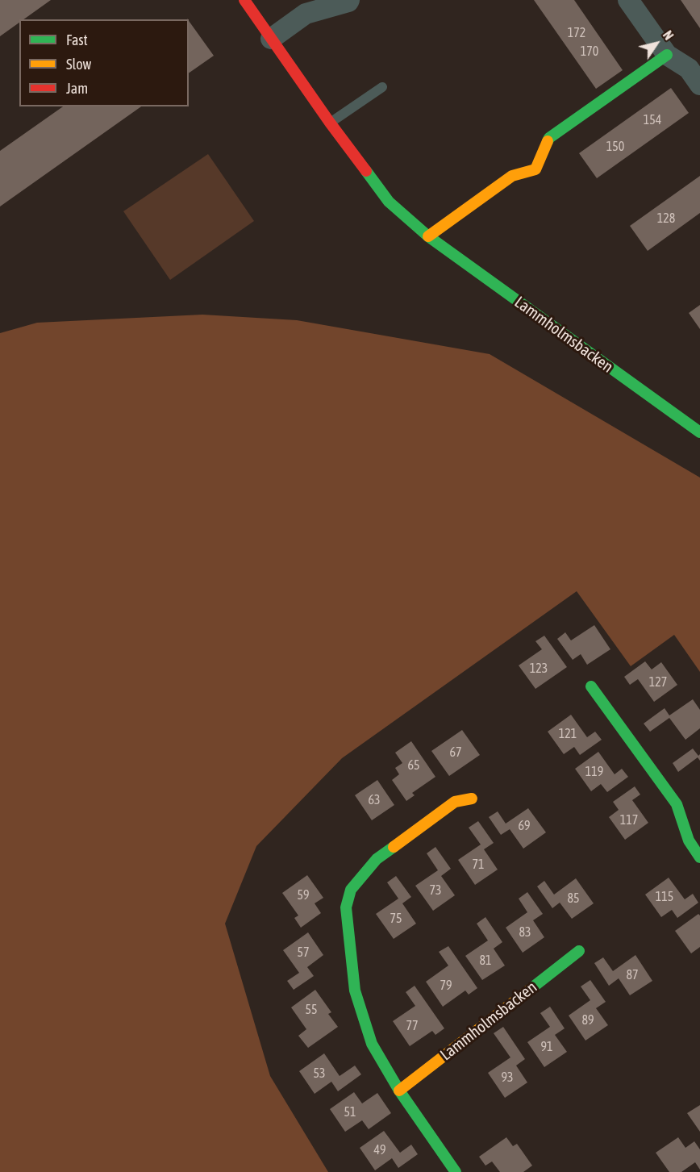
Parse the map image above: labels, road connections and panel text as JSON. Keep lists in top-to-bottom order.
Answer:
{
  "streets": {
    "street": ["Lammholmsbacken"]
  },
  "house_numbers": [
    "172",
    "170",
    "154",
    "150",
    "128",
    "123",
    "127",
    "121",
    "67",
    "65",
    "119",
    "63",
    "117",
    "69",
    "71",
    "73",
    "59",
    "115",
    "85",
    "75",
    "83",
    "57",
    "81",
    "87",
    "79",
    "55",
    "89",
    "77",
    "91",
    "53",
    "93",
    "51",
    "49"
  ],
  "legend": ["Fast", "Slow", "Jam"],
  "north": "top right"
}
